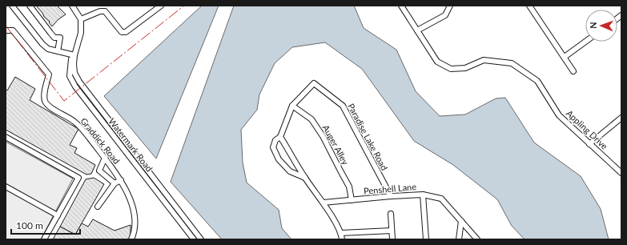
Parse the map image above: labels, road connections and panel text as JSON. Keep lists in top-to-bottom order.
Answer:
{
  "streets": {
    "street": [
      "Appling Drive",
      "Paradise Lake Road",
      "Graddick Road",
      "Watermark Road",
      "Auger Alley",
      "Penshell Lane"
    ]
  },
  "crossings": [
    ["Paradise Lake Road", "Auger Alley"],
    ["Paradise Lake Road", "Penshell Lane"],
    ["Auger Alley", "Penshell Lane"]
  ],
  "scale_bar": "100 m",
  "north": "left"
}
